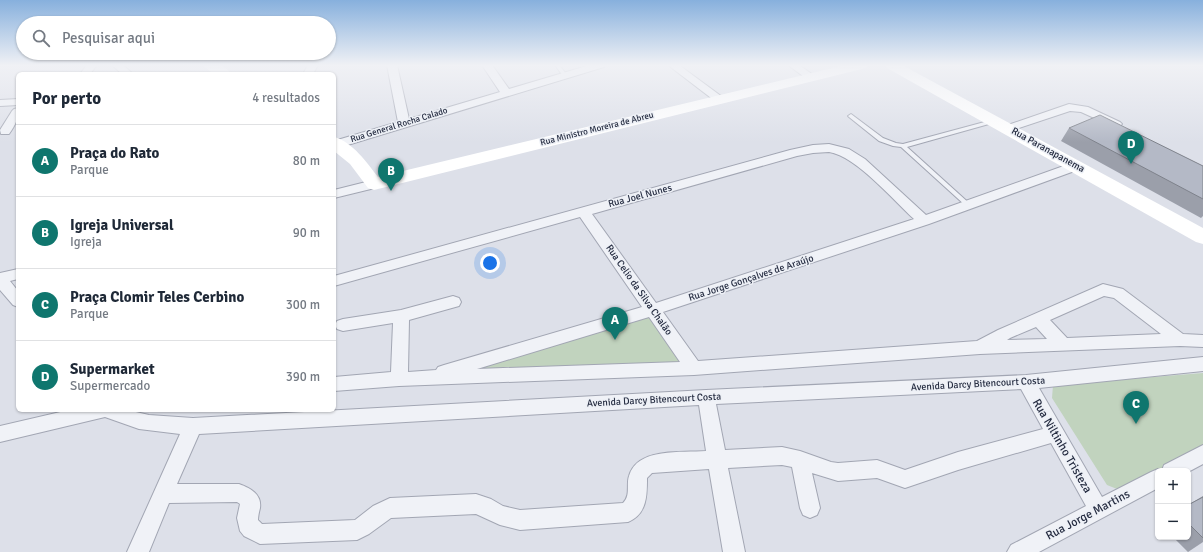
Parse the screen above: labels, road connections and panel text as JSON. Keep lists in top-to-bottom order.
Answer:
{
  "streets": {
    "street": [
      "Rua General Rocha Calado",
      "Rua Ministro Moreira de Abreu",
      "Rua Paranapanema",
      "Rua Joel Nunes",
      "Rua Jorge Gonçalves de Araújo",
      "Rua Celio da Silva Chalão",
      "Avenida Darcy Bitencourt Costa",
      "Rua Niltinho Tristeza",
      "Rua Jorge Martins"
    ]
  },
  "crossings": [
    ["Rua Paranapanema", "Rua Jorge Gonçalves de Araújo"],
    ["Rua Joel Nunes", "Rua Jorge Gonçalves de Araújo"],
    ["Rua Joel Nunes", "Rua Celio da Silva Chalão"],
    ["Rua Jorge Gonçalves de Araújo", "Rua Celio da Silva Chalão"],
    ["Avenida Darcy Bitencourt Costa", "Rua Niltinho Tristeza"],
    ["Rua Niltinho Tristeza", "Rua Jorge Martins"]
  ],
  "page": {
    "search": "Pesquisar aqui",
    "heading": ["Por perto", "4 resultados"],
    "list": [
      {
        "mark": "A",
        "name": "Praça do Rato",
        "note": "Parque",
        "value": "80 m"
      },
      {
        "mark": "B",
        "name": "Igreja Universal",
        "note": "Igreja",
        "value": "90 m"
      },
      {
        "mark": "C",
        "name": "Praça Clomir Teles Cerbino",
        "note": "Parque",
        "value": "300 m"
      },
      {
        "mark": "D",
        "name": "Supermarket",
        "note": "Supermercado",
        "value": "390 m"
      }
    ],
    "pins": [
      "D",
      "B",
      "A",
      "C"
    ],
    "map_buttons": ["+", "−"]
  }
}
